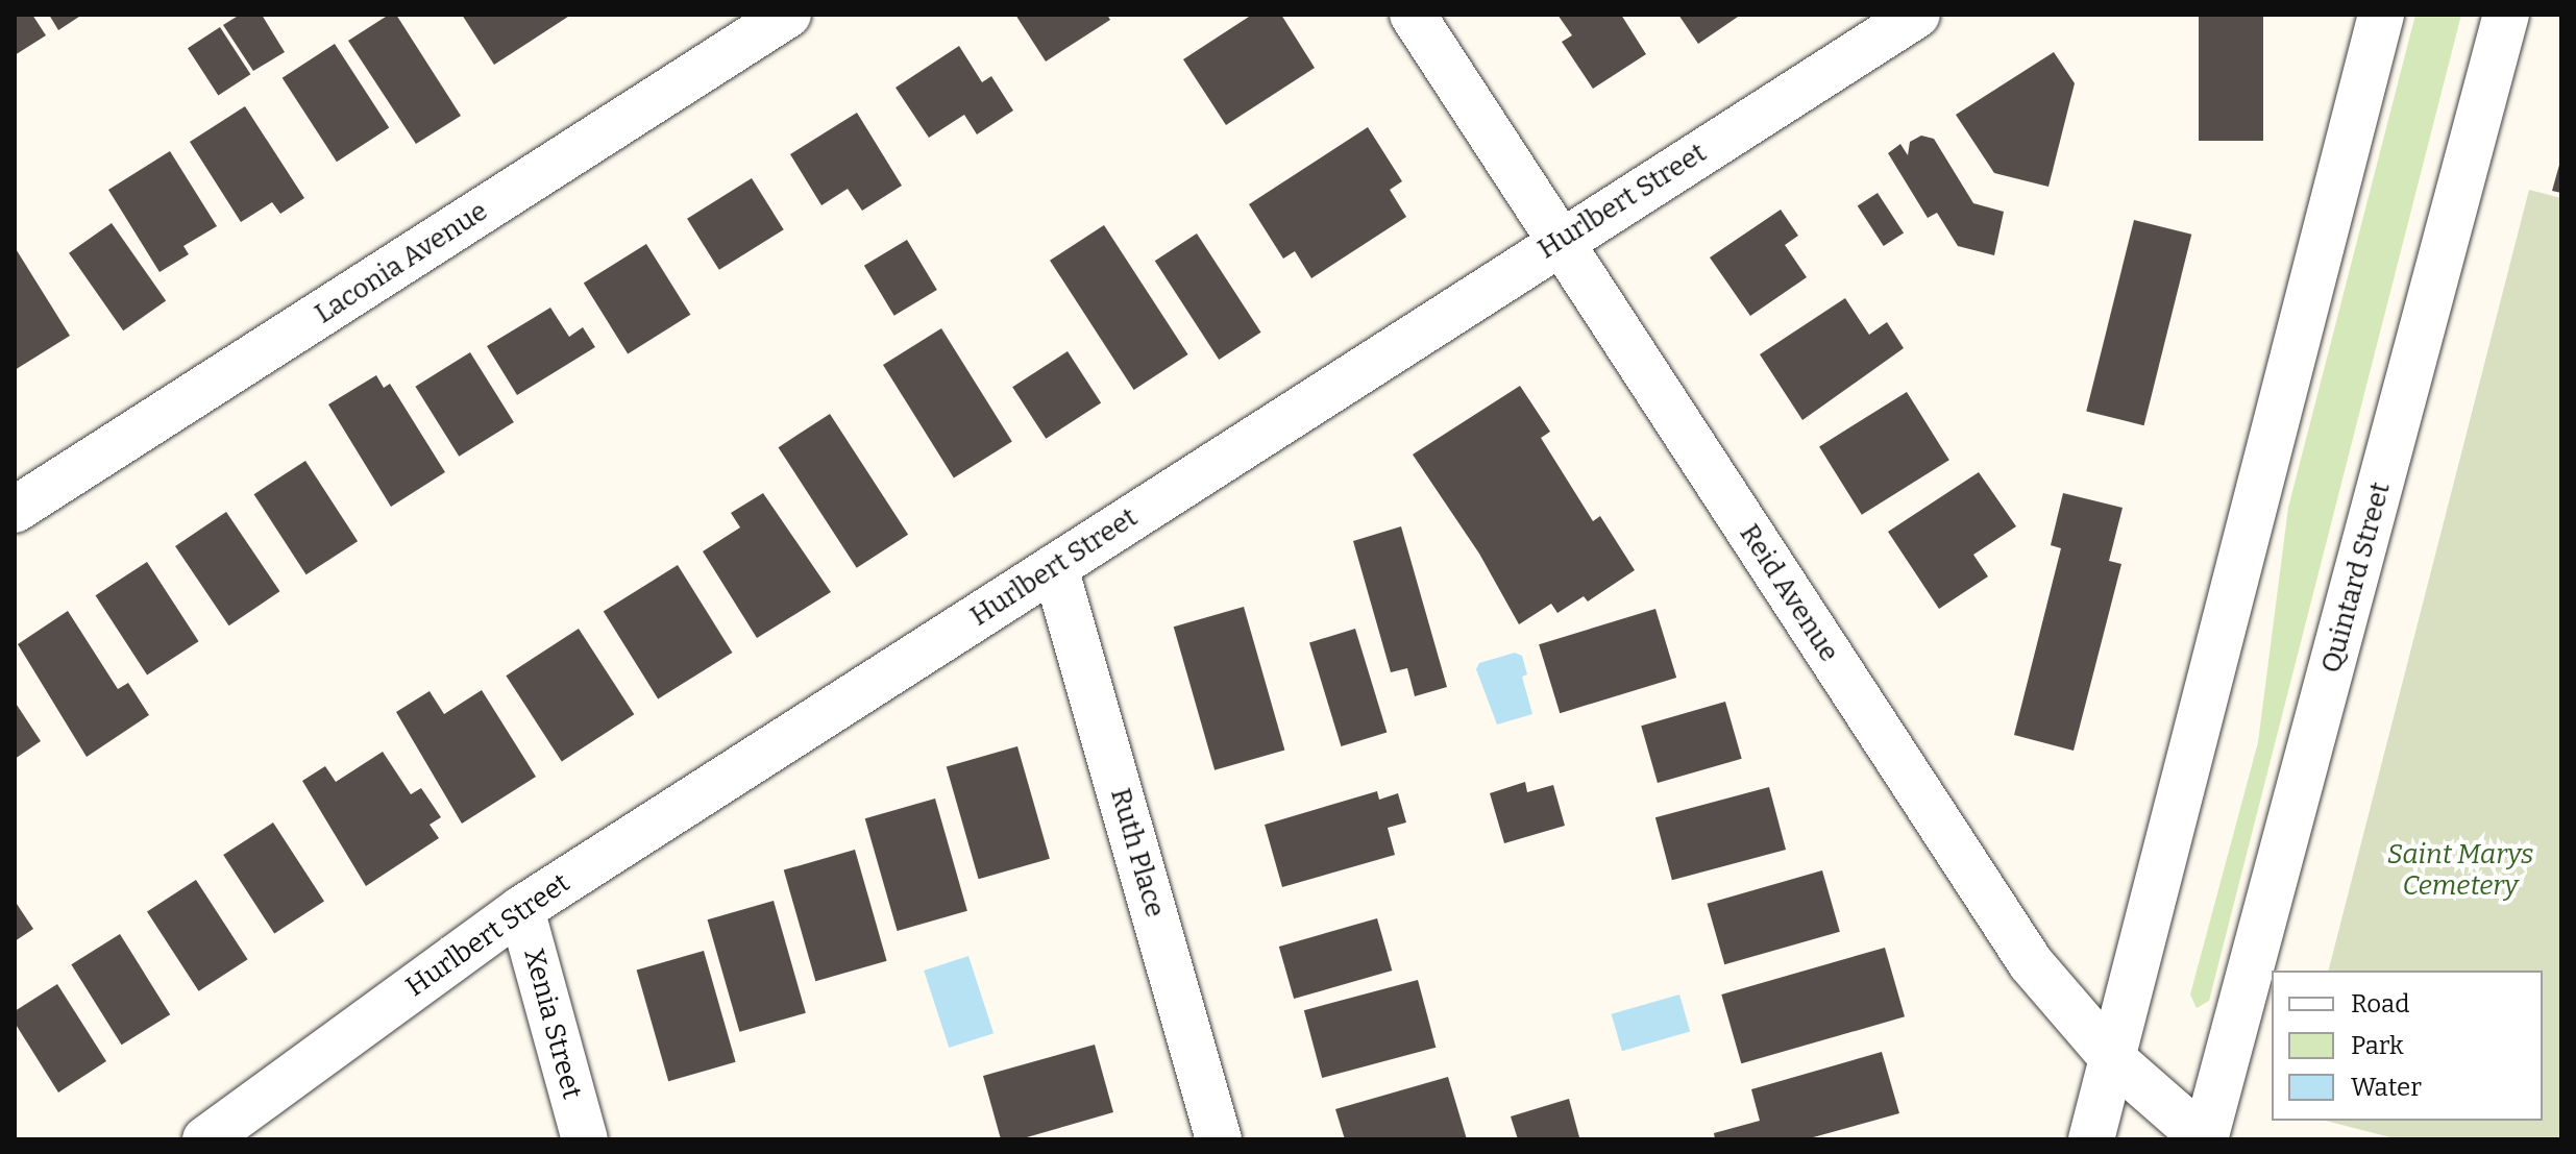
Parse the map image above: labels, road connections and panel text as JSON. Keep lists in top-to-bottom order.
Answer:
{
  "streets": {
    "street": [
      "Hurlbert Street",
      "Laconia Avenue",
      "Quintard Street",
      "Reid Avenue",
      "Ruth Place",
      "Xenia Street"
    ]
  },
  "crossings": [
    ["Hurlbert Street", "Reid Avenue"],
    ["Hurlbert Street", "Ruth Place"],
    ["Hurlbert Street", "Xenia Street"],
    ["Quintard Street", "Reid Avenue"]
  ],
  "parks": ["Saint Marys Cemetery"],
  "legend": ["Road", "Park", "Water"]
}
